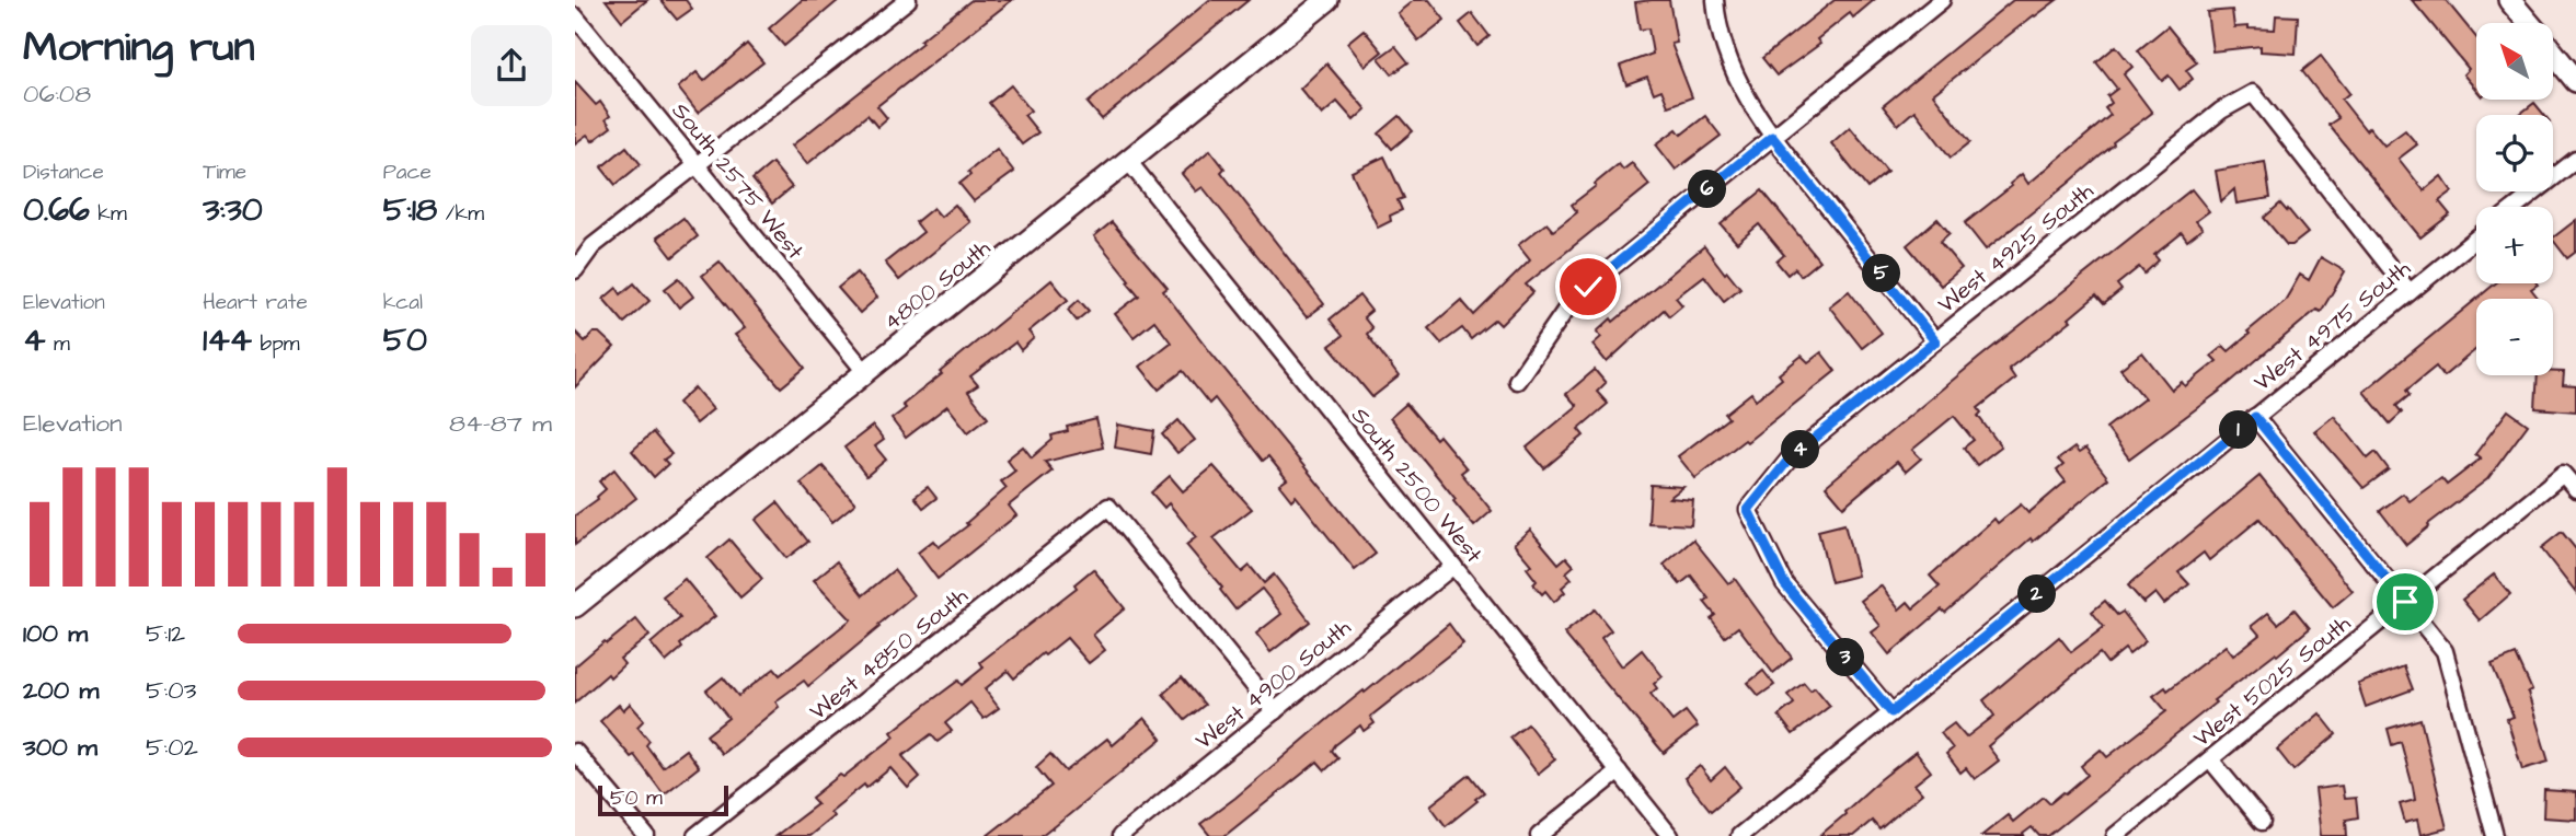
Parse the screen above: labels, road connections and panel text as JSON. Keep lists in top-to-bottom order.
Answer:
{
  "streets": {
    "main road": ["4800 South"],
    "street": [
      "South 2575 West",
      "West 4925 South",
      "West 4975 South",
      "South 2500 West",
      "West 4850 South",
      "West 5025 South",
      "West 4900 South"
    ]
  },
  "crossings": [
    ["South 2575 West", "4800 South"],
    ["West 4925 South", "West 4975 South"],
    ["4800 South", "South 2500 West"],
    ["South 2500 West", "West 4900 South"],
    ["West 4850 South", "West 4900 South"]
  ],
  "scale_bar": "50 m",
  "north": "top left",
  "page": {
    "heading": ["Morning run", "06:08"],
    "map_buttons": ["+", "−"],
    "stats": [
      ["Distance", "0.66 km"],
      ["Time", "3:30"],
      ["Pace", "5:18 /km"],
      ["Elevation", "4 m"],
      ["Heart rate", "144 bpm"],
      ["kcal", "50"]
    ],
    "pins": [
      "6",
      "5",
      "1",
      "4",
      "2",
      "3"
    ],
    "chart": ["Elevation", "84–87 m"],
    "list": [
      {
        "name": "100 m",
        "note": "5:12"
      },
      {
        "name": "200 m",
        "note": "5:03"
      },
      {
        "name": "300 m",
        "note": "5:02"
      }
    ],
    "scale": "50 m"
  }
}
